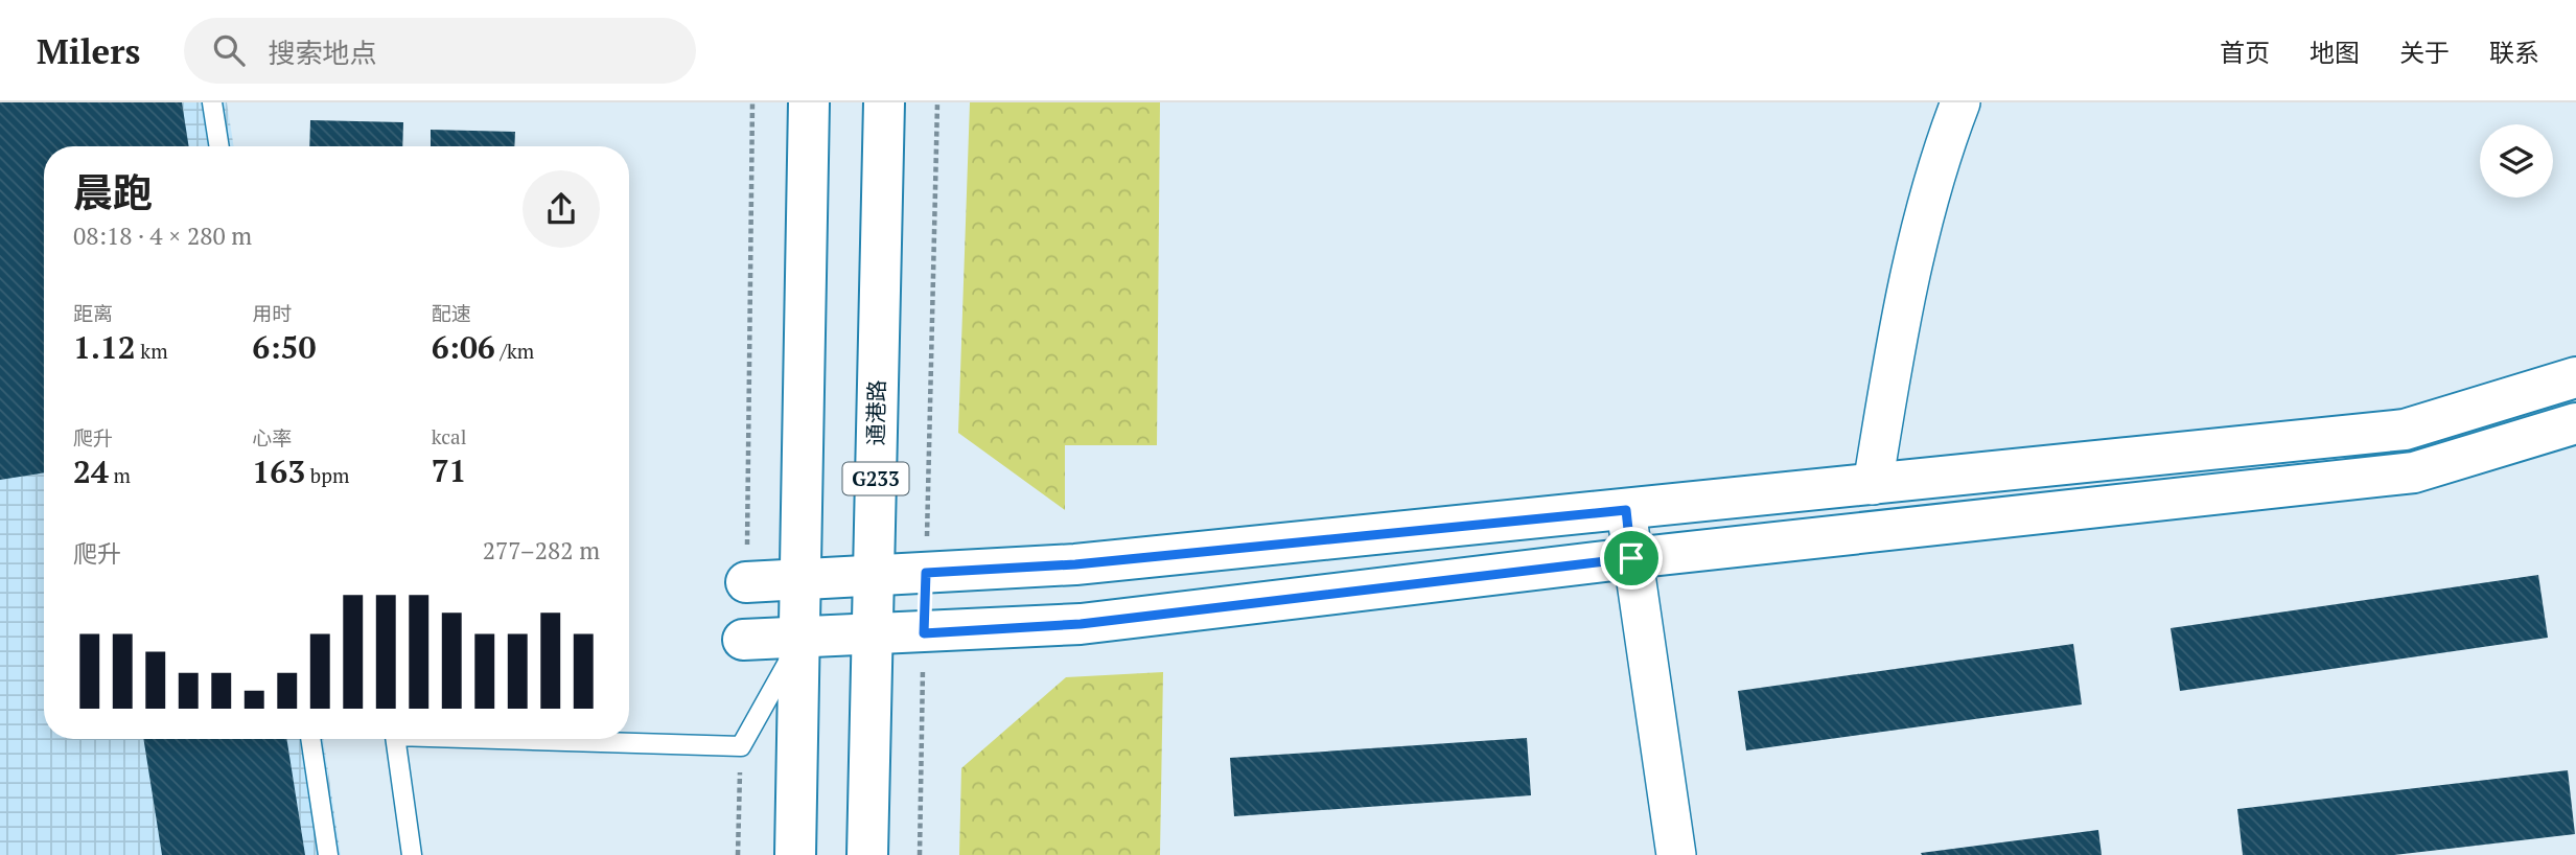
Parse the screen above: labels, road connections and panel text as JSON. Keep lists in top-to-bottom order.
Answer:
{
  "streets": {
    "main road": ["通港路", "G233"]
  },
  "page": {
    "header": "Milers",
    "search": "搜索地点",
    "nav": [
      "首页",
      "地图",
      "关于",
      "联系"
    ],
    "heading": ["晨跑", "08:18 · 4 × 280 m"],
    "stats": [
      ["距离", "1.12 km"],
      ["用时", "6:50"],
      ["配速", "6:06 /km"],
      ["爬升", "24 m"],
      ["心率", "163 bpm"],
      ["kcal", "71"]
    ],
    "chart": ["爬升", "277–282 m"]
  }
}
